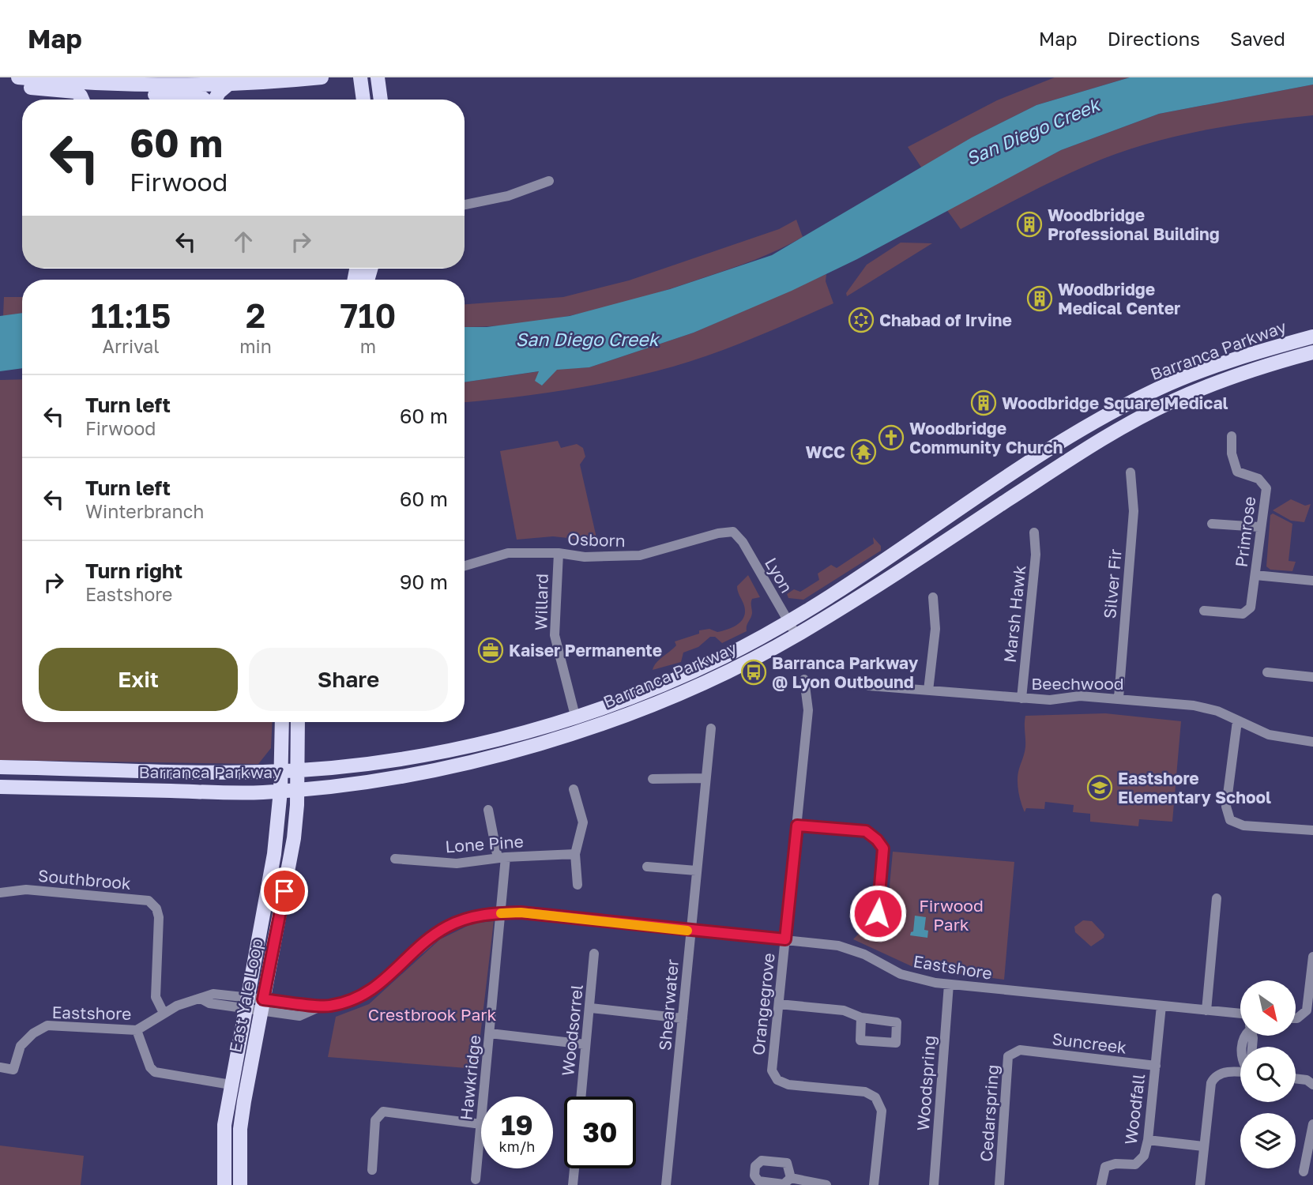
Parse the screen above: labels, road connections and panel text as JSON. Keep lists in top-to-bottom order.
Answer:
{
  "streets": {
    "main road": ["Barranca Parkway", "East Yale Loop"],
    "street": [
      "Primrose",
      "Osborn",
      "Lyon",
      "Silver Fir",
      "Willard",
      "Marsh Hawk",
      "Beechwood",
      "Lone Pine",
      "Southbrook",
      "Eastshore",
      "Orangegrove",
      "Shearwater",
      "Woodsorrel",
      "Suncreek",
      "Hawkridge",
      "Woodspring",
      "Woodfall",
      "Cedarspring"
    ]
  },
  "crossings": [
    ["Barranca Parkway", "Lyon"],
    ["Barranca Parkway", "Willard"],
    ["Barranca Parkway", "East Yale Loop"],
    ["Osborn", "Lyon"],
    ["Osborn", "Willard"],
    ["Silver Fir", "Beechwood"],
    ["Marsh Hawk", "Beechwood"],
    ["Lone Pine", "Hawkridge"],
    ["Southbrook", "Eastshore"],
    ["Eastshore", "East Yale Loop"],
    ["Eastshore", "Orangegrove"],
    ["Eastshore", "Shearwater"],
    ["Eastshore", "Hawkridge"],
    ["Eastshore", "Woodspring"],
    ["Eastshore", "Woodfall"],
    ["Suncreek", "Woodfall"],
    ["Suncreek", "Cedarspring"]
  ],
  "water": ["San Diego Creek"],
  "parks": ["Firwood Park", "Crestbrook Park"],
  "places": {
    "building": ["Woodbridge Professional Building", "Woodbridge Medical Center", "Woodbridge Square Medical"],
    "synagogue": ["Chabad of Irvine"],
    "church": ["Woodbridge Community Church"],
    "temple": ["WCC"],
    "office": ["Kaiser Permanente"],
    "bus stop": ["Barranca Parkway @ Lyon Outbound"],
    "school or university": ["Eastshore Elementary School"]
  },
  "north": "bottom right",
  "page": {
    "header": "Map",
    "nav": ["Map", "Directions", "Saved"],
    "turn": ["60 m", "Firwood"],
    "eta": [
      "11:15",
      "Arrival",
      "2",
      "min",
      "710",
      "m"
    ],
    "list": [
      {
        "name": "Turn left",
        "note": "Firwood",
        "value": "60 m"
      },
      {
        "name": "Turn left",
        "note": "Winterbranch",
        "value": "60 m"
      },
      {
        "name": "Turn right",
        "note": "Eastshore",
        "value": "90 m"
      }
    ],
    "buttons": ["Exit", "Share"],
    "speed": "19 km/h",
    "limit": "30"
  }
}
